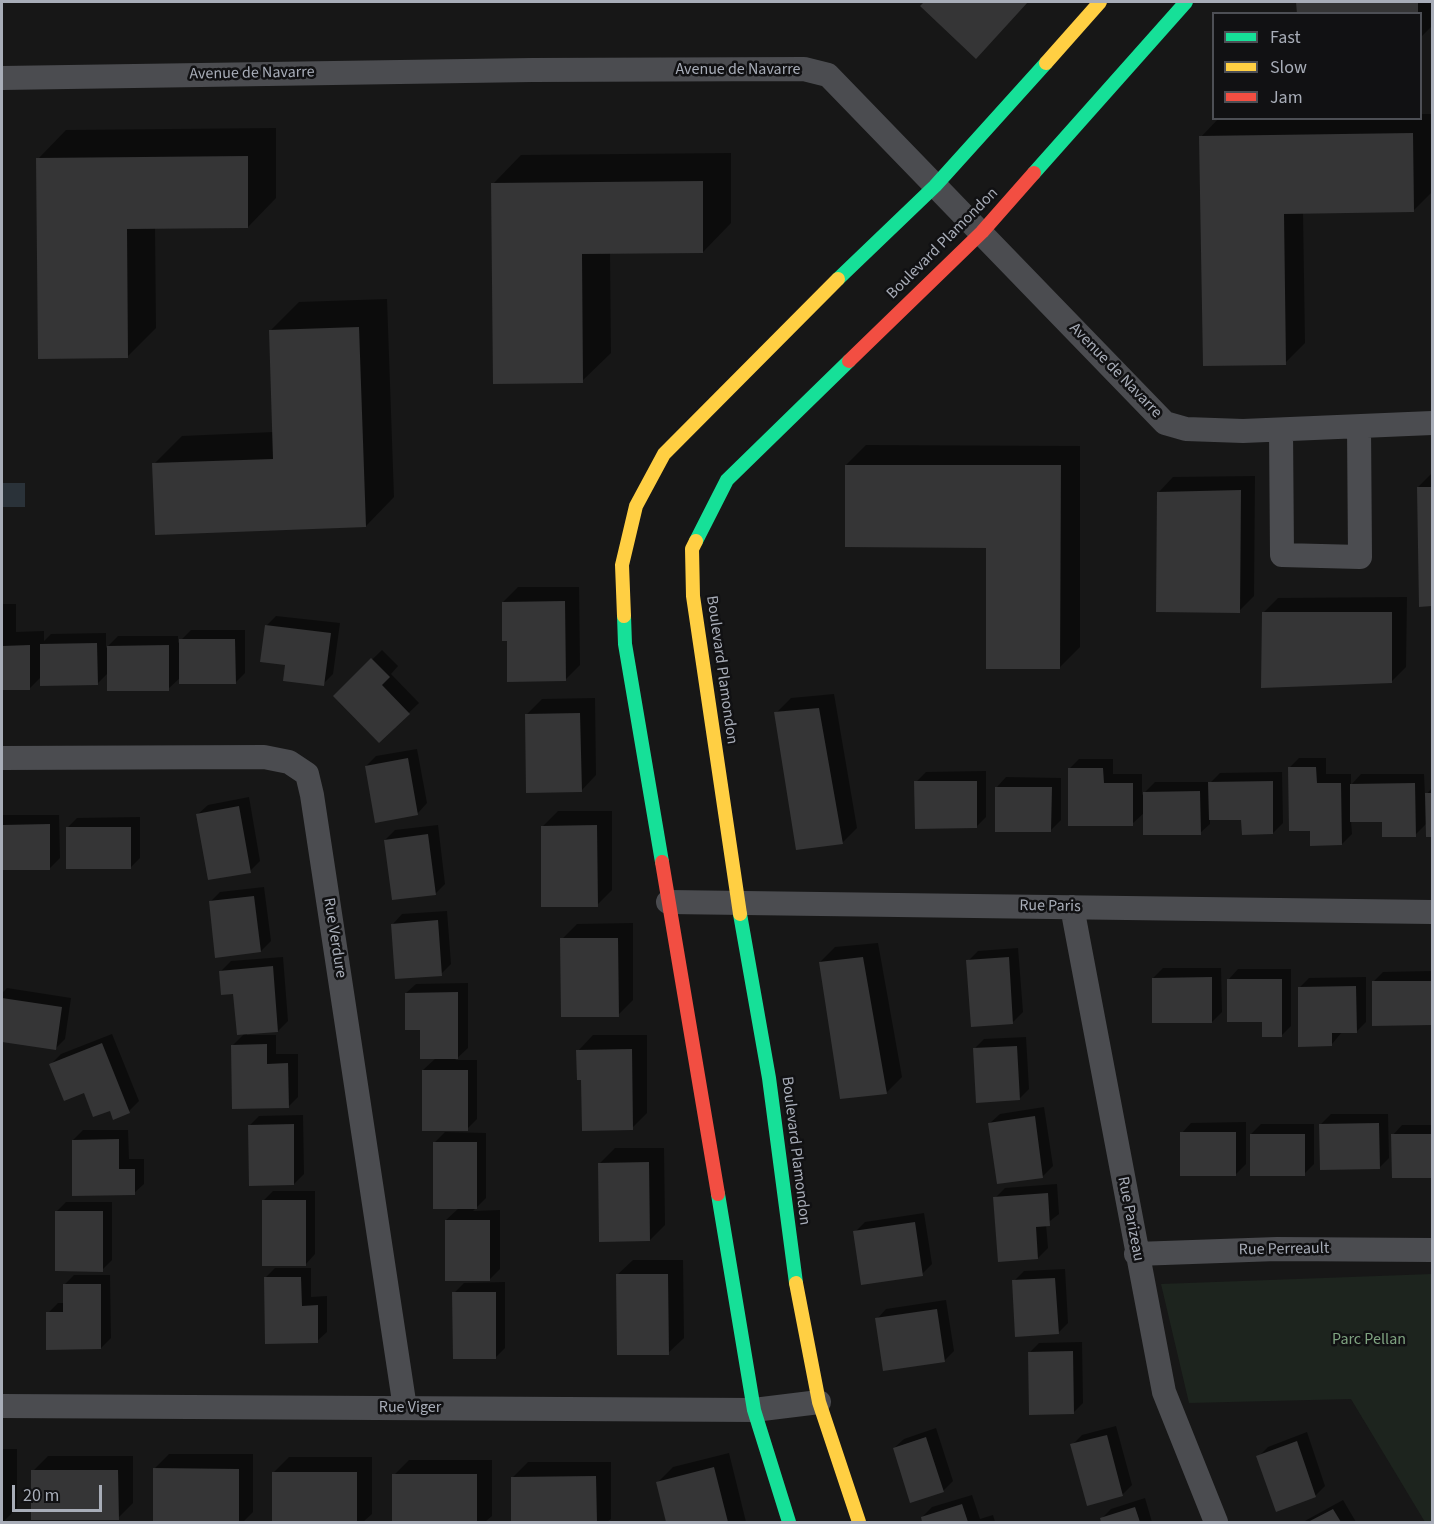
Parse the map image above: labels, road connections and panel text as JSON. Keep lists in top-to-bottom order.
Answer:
{
  "streets": {
    "street": [
      "Avenue de Navarre",
      "Boulevard Plamondon",
      "Rue Paris",
      "Rue Verdure",
      "Rue Parizeau",
      "Rue Perreault",
      "Rue Viger"
    ]
  },
  "crossings": [
    ["Avenue de Navarre", "Boulevard Plamondon"],
    ["Boulevard Plamondon", "Rue Paris"],
    ["Boulevard Plamondon", "Rue Viger"],
    ["Rue Paris", "Rue Parizeau"],
    ["Rue Verdure", "Rue Viger"],
    ["Rue Parizeau", "Rue Perreault"]
  ],
  "parks": ["Parc Pellan"],
  "legend": ["Fast", "Slow", "Jam"],
  "scale_bar": "20 m"
}
